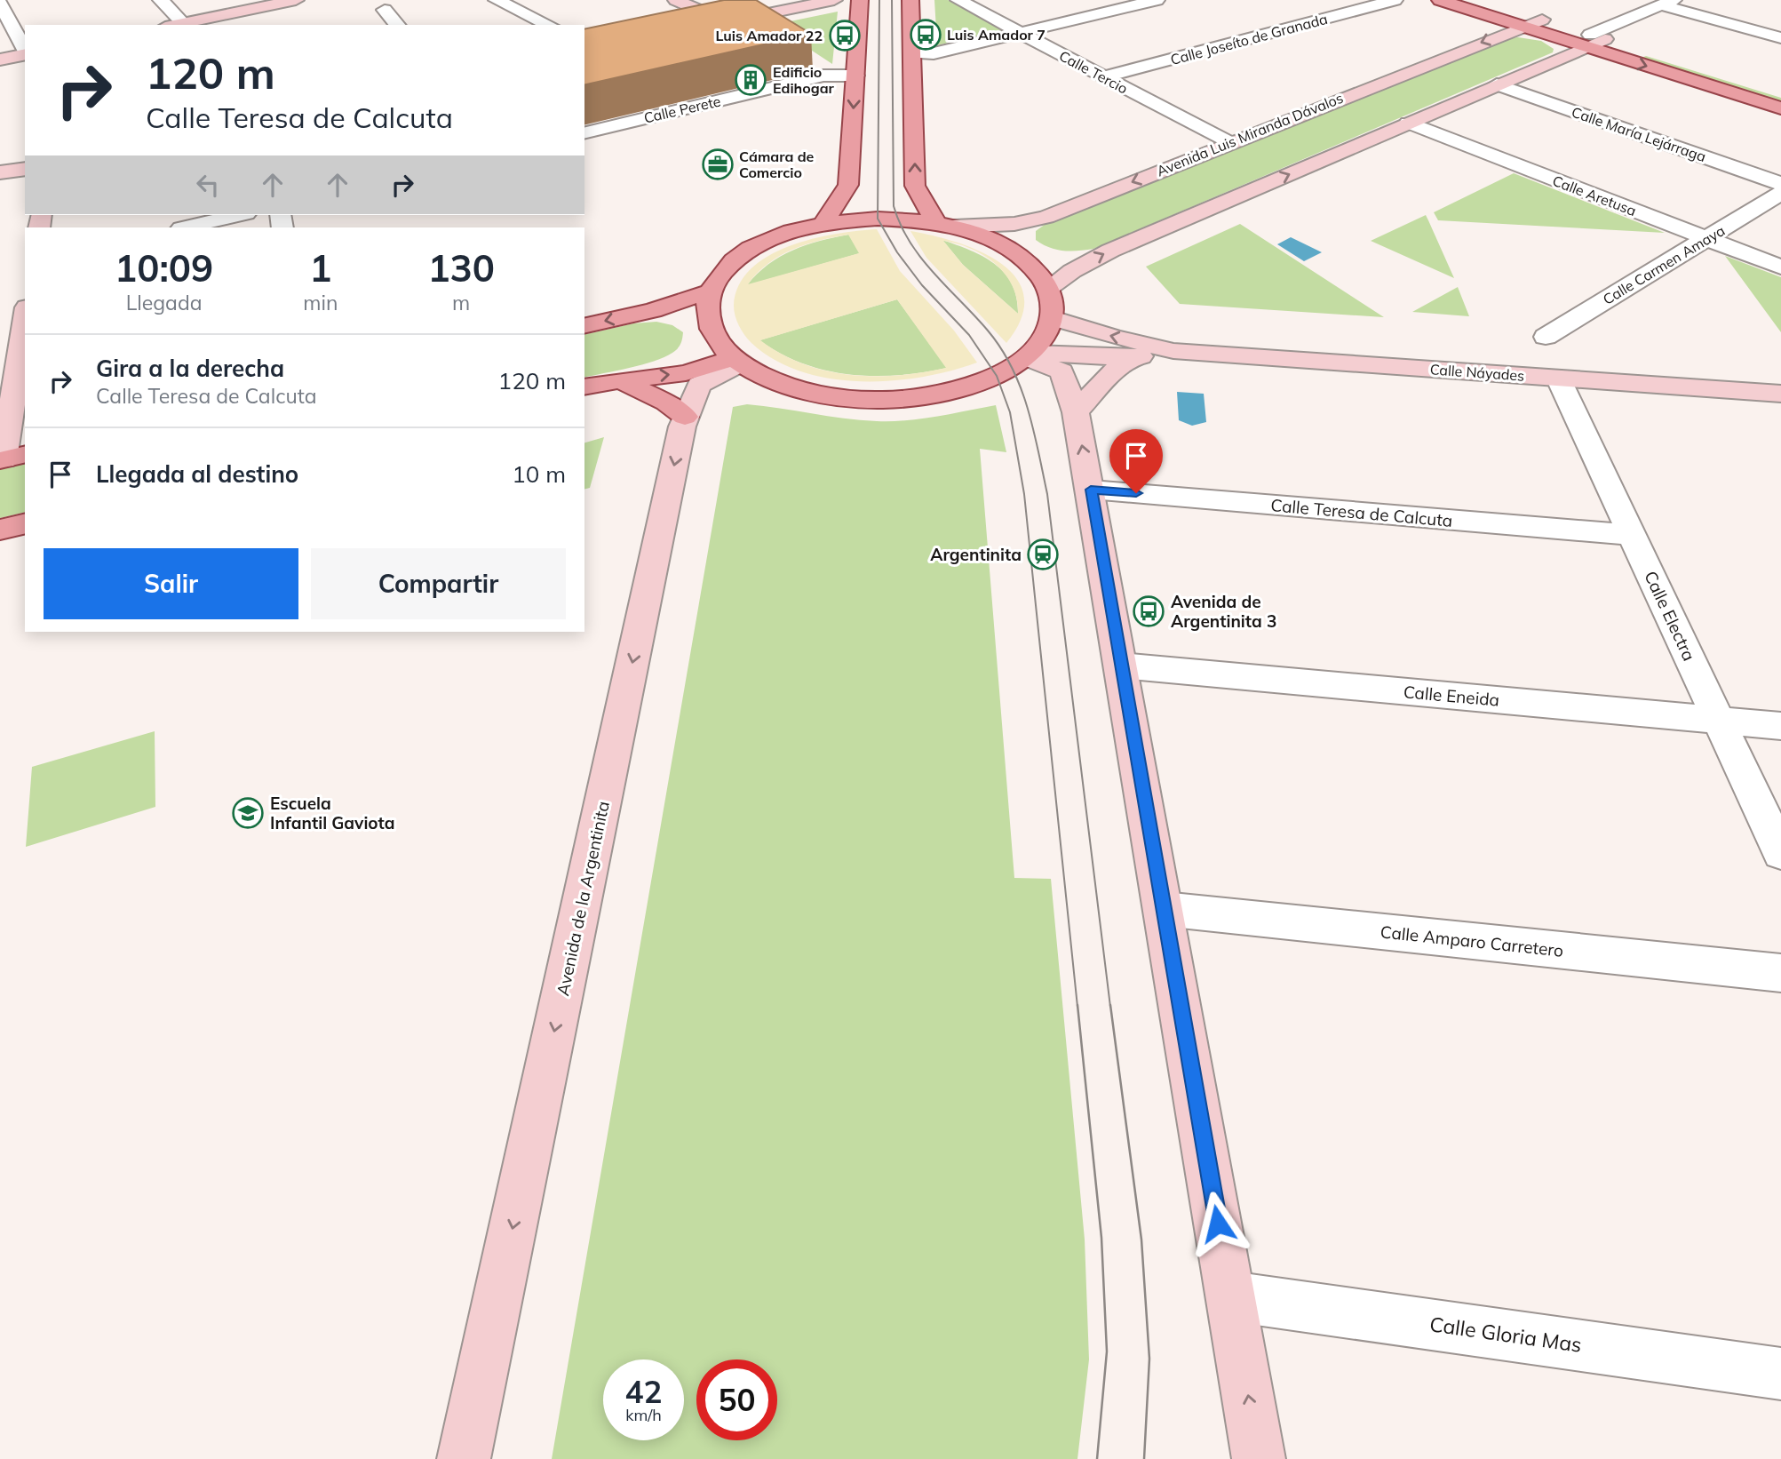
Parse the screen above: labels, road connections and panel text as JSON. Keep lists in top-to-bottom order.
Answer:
{
  "streets": {
    "main road": ["Avenida Luis Miranda Dávalos", "Calle Náyades", "Avenida de la Argentinita"],
    "street": [
      "Calle Joseíto de Granada",
      "Calle Tercio",
      "Calle Perete",
      "Calle María Lejárraga",
      "Calle Aretusa",
      "Calle Carmen Amaya",
      "Calle Teresa de Calcuta",
      "Calle Electra",
      "Calle Eneida",
      "Calle Amparo Carretero",
      "Calle Gloria Mas"
    ]
  },
  "crossings": [
    ["Calle Joseíto de Granada", "Calle Tercio"],
    ["Calle Tercio", "Avenida Luis Miranda Dávalos"],
    ["Calle Aretusa", "Calle Carmen Amaya"],
    ["Calle Náyades", "Calle Electra"],
    ["Calle Teresa de Calcuta", "Calle Electra"],
    ["Calle Electra", "Calle Eneida"]
  ],
  "one_way": ["Avenida de la Argentinita"],
  "places": {
    "bus stop": ["Luis Amador 7", "Luis Amador 22", "Avenida de Argentinita 3"],
    "building": ["Edificio Edihogar"],
    "office": ["Cámara de Comercio"],
    "station": ["Argentinita"],
    "school or university": ["Escuela Infantil Gaviota"]
  },
  "page": {
    "turn": ["120 m", "Calle Teresa de Calcuta"],
    "eta": [
      "10:09",
      "Llegada",
      "1",
      "min",
      "130",
      "m"
    ],
    "list": [
      {
        "name": "Gira a la derecha",
        "note": "Calle Teresa de Calcuta",
        "value": "120 m"
      },
      {
        "name": "Llegada al destino",
        "value": "10 m"
      }
    ],
    "buttons": ["Salir", "Compartir"],
    "speed": "42 km/h",
    "limit": "50"
  }
}
